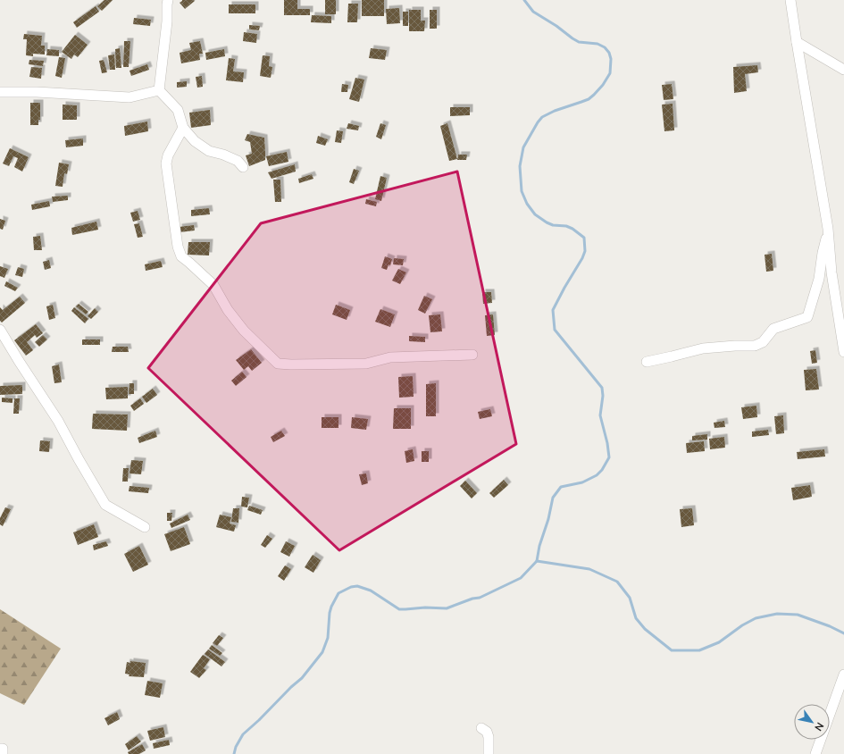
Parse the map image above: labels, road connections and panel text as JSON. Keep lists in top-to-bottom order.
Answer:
{
  "north": "bottom right"
}
